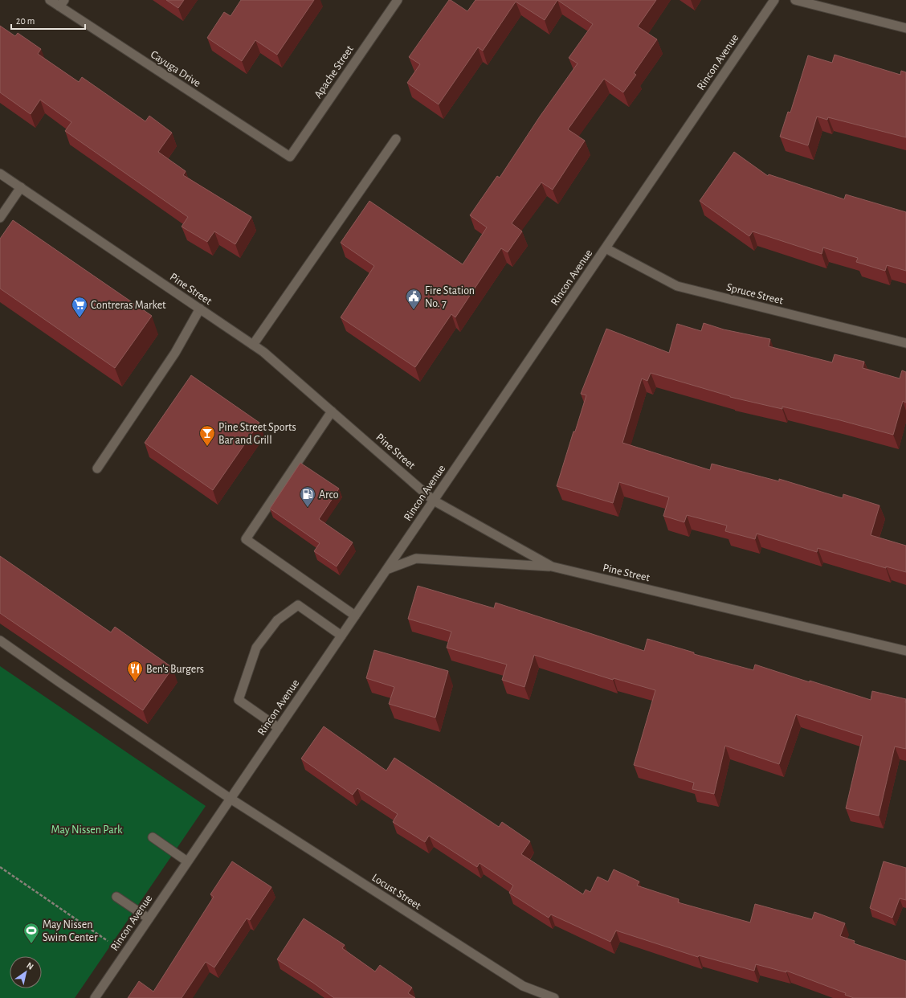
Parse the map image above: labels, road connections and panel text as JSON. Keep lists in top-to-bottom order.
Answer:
{
  "streets": {
    "street": [
      "Rincon Avenue",
      "Cayuga Drive",
      "Apache Street",
      "Pine Street",
      "Spruce Street",
      "Locust Street"
    ]
  },
  "crossings": [
    ["Rincon Avenue", "Pine Street"],
    ["Rincon Avenue", "Spruce Street"],
    ["Rincon Avenue", "Locust Street"],
    ["Cayuga Drive", "Apache Street"]
  ],
  "parks": ["May Nissen Park"],
  "places": {
    "public building": ["Fire Station No. 7"],
    "supermarket": ["Contreras Market"],
    "bar": ["Pine Street Sports Bar and Grill"],
    "fuel station": ["Arco"],
    "restaurant": ["Ben's Burgers"],
    "sports": ["May Nissen Swim Center"]
  },
  "scale_bar": "20 m",
  "north": "top right"
}
